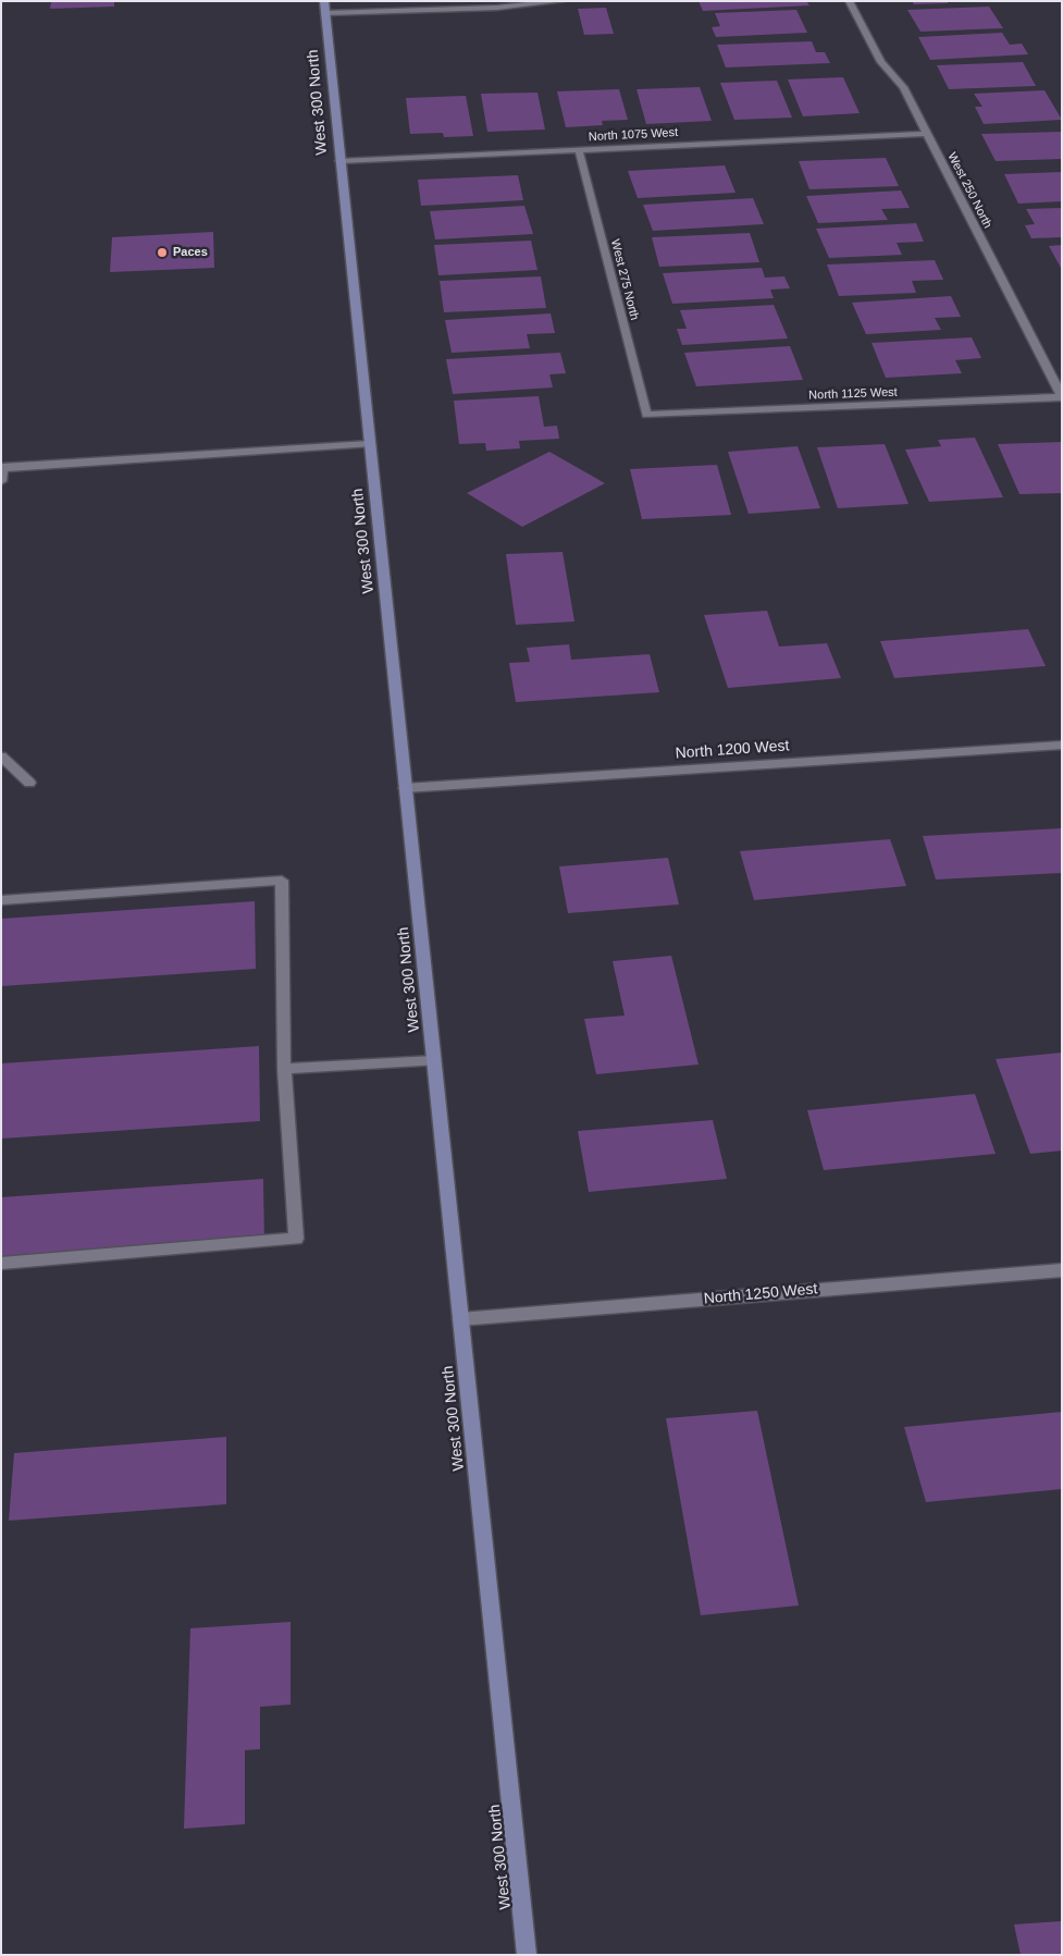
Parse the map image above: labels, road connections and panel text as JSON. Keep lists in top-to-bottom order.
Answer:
{
  "streets": {
    "main road": ["West 300 North"],
    "street": [
      "North 1075 West",
      "West 250 North",
      "West 275 North",
      "North 1125 West",
      "North 1200 West",
      "North 1250 West"
    ]
  },
  "crossings": [
    ["West 300 North", "North 1075 West"],
    ["West 300 North", "North 1200 West"],
    ["West 300 North", "North 1250 West"],
    ["North 1075 West", "West 250 North"],
    ["North 1075 West", "West 275 North"],
    ["West 250 North", "North 1125 West"],
    ["West 275 North", "North 1125 West"]
  ],
  "places": ["Paces"]
}
